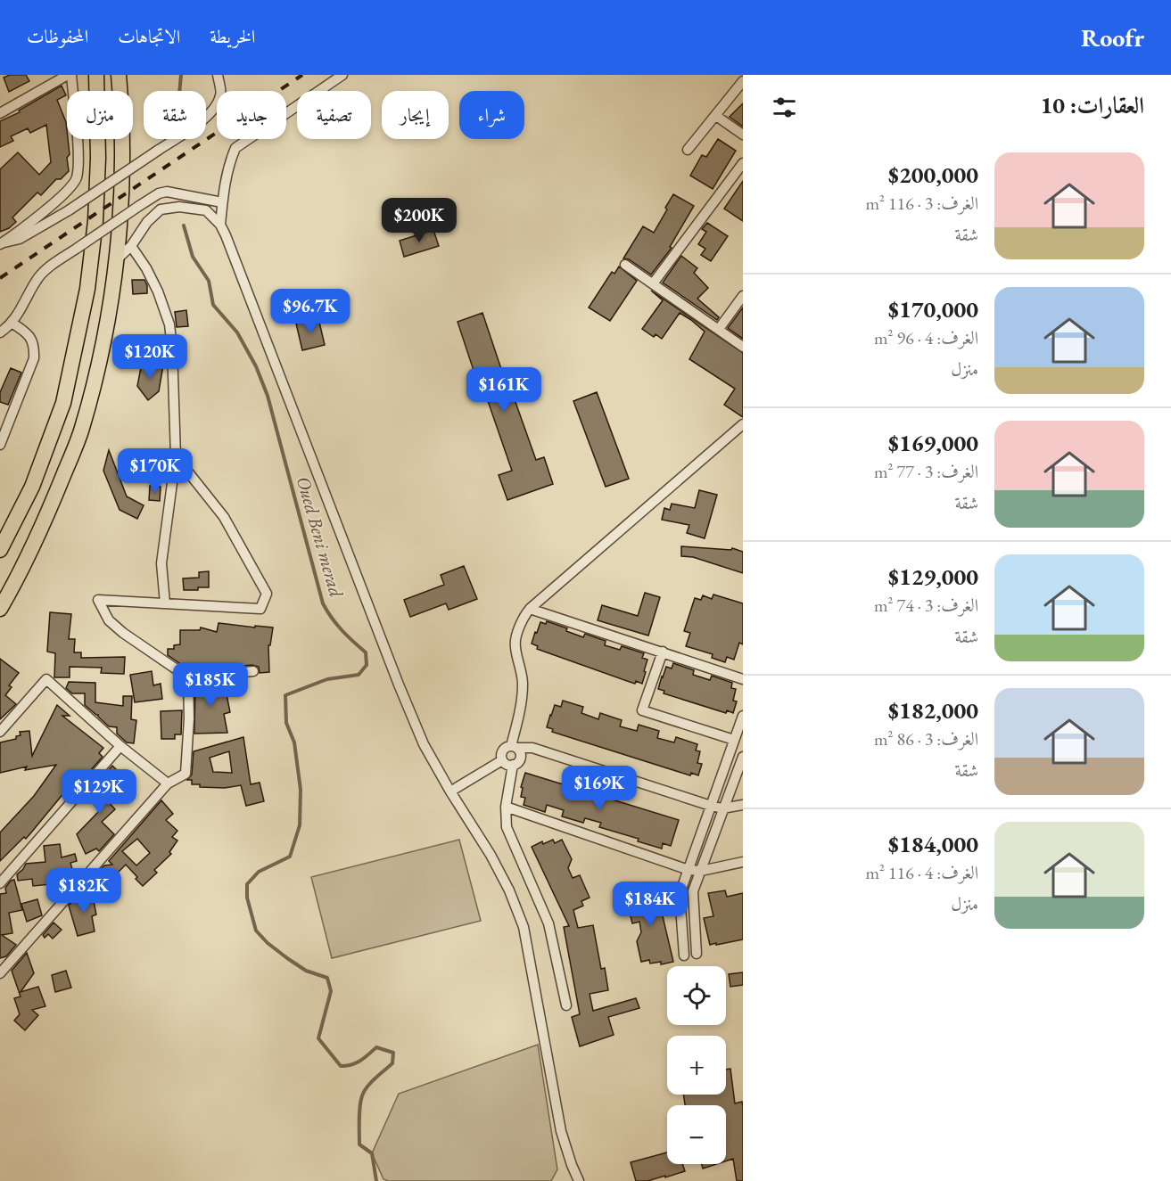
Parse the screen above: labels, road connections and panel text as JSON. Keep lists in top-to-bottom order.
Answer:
{
  "water": ["Oued Beni merad"],
  "page": {
    "header": "Roofr",
    "nav": ["الخريطة", "الاتجاهات", "المحفوظات"],
    "heading": "العقارات: 10",
    "chip": [
      "شراء",
      "إيجار",
      "تصفية",
      "جديد",
      "شقة",
      "منزل"
    ],
    "list": [
      {
        "name": "$200,000",
        "note": "الغرف: 3 · 116 m² · شقة"
      },
      {
        "name": "$170,000",
        "note": "الغرف: 4 · 96 m² · منزل"
      },
      {
        "name": "$169,000",
        "note": "الغرف: 3 · 77 m² · شقة"
      },
      {
        "name": "$129,000",
        "note": "الغرف: 3 · 74 m² · شقة"
      },
      {
        "name": "$182,000",
        "note": "الغرف: 3 · 86 m² · شقة"
      },
      {
        "name": "$184,000",
        "note": "الغرف: 4 · 116 m² · منزل"
      }
    ],
    "price": [
      "$200K",
      "$96.7K",
      "$120K",
      "$161K",
      "$170K",
      "$185K",
      "$169K",
      "$129K",
      "$182K",
      "$184K"
    ],
    "map_buttons": ["+", "−"]
  }
}
